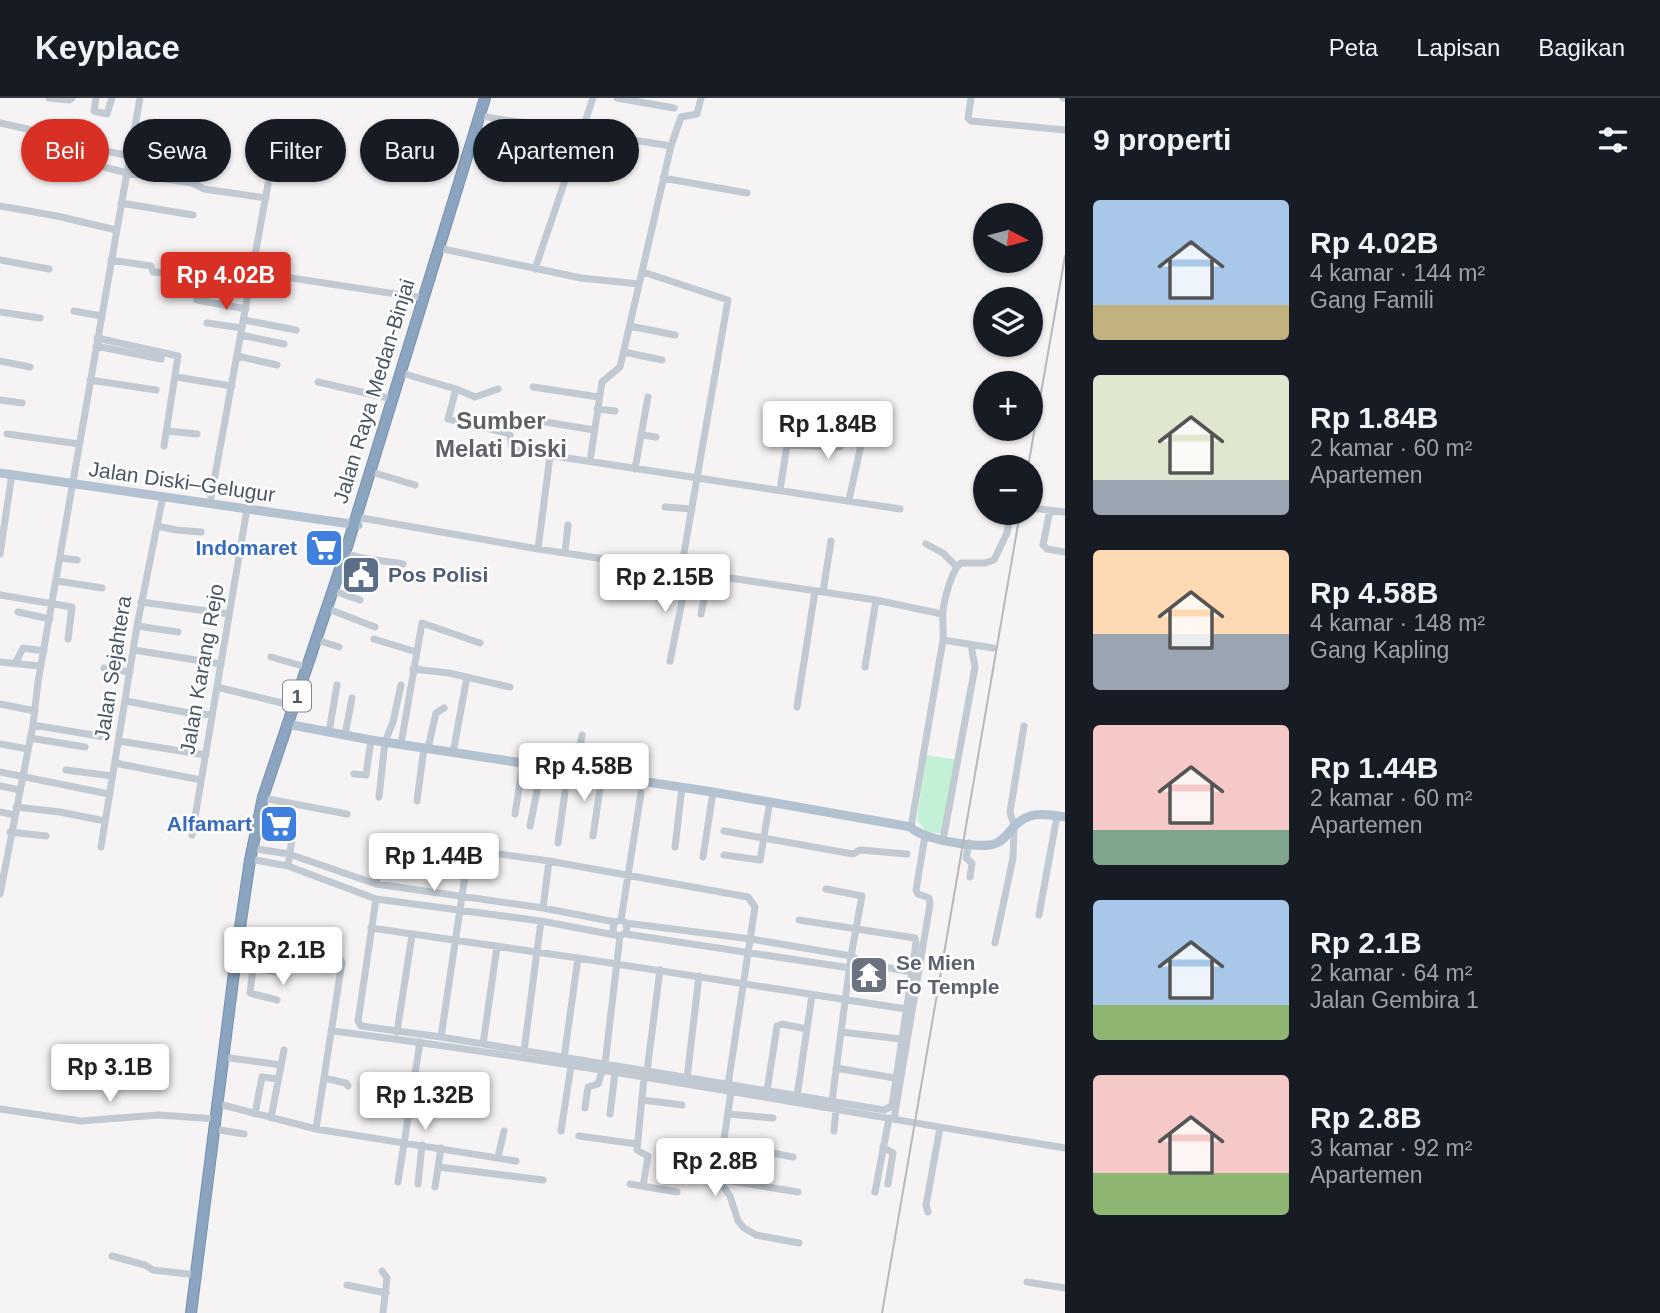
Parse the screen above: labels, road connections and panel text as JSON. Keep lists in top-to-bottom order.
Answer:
{
  "streets": {
    "highway": ["Jalan Raya Medan-Binjai", "1"],
    "main road": ["Jalan Diski–Gelugur"],
    "street": ["Jalan Sejahtera", "Jalan Karang Rejo"]
  },
  "crossings": [
    ["Jalan Raya Medan-Binjai", "Jalan Diski–Gelugur"],
    ["Jalan Diski–Gelugur", "Jalan Sejahtera"],
    ["Jalan Diski–Gelugur", "Jalan Karang Rejo"]
  ],
  "districts": ["Sumber Melati Diski"],
  "places": {
    "supermarket": ["Indomaret", "Alfamart"],
    "public building": ["Pos Polisi"],
    "temple": ["Se Mien Fo Temple"]
  },
  "north": "right",
  "page": {
    "header": "Keyplace",
    "nav": ["Peta", "Lapisan", "Bagikan"],
    "heading": "9 properti",
    "chip": [
      "Beli",
      "Sewa",
      "Filter",
      "Baru",
      "Apartemen"
    ],
    "list": [
      {
        "name": "Rp 4.02B",
        "note": "4 kamar · 144 m² · Gang Famili"
      },
      {
        "name": "Rp 1.84B",
        "note": "2 kamar · 60 m² · Apartemen"
      },
      {
        "name": "Rp 4.58B",
        "note": "4 kamar · 148 m² · Gang Kapling"
      },
      {
        "name": "Rp 1.44B",
        "note": "2 kamar · 60 m² · Apartemen"
      },
      {
        "name": "Rp 2.1B",
        "note": "2 kamar · 64 m² · Jalan Gembira 1"
      },
      {
        "name": "Rp 2.8B",
        "note": "3 kamar · 92 m² · Apartemen"
      }
    ],
    "map_buttons": ["+", "−"],
    "price": [
      "Rp 4.02B",
      "Rp 1.84B",
      "Rp 2.15B",
      "Rp 4.58B",
      "Rp 1.44B",
      "Rp 2.1B",
      "Rp 3.1B",
      "Rp 1.32B",
      "Rp 2.8B"
    ]
  }
}
